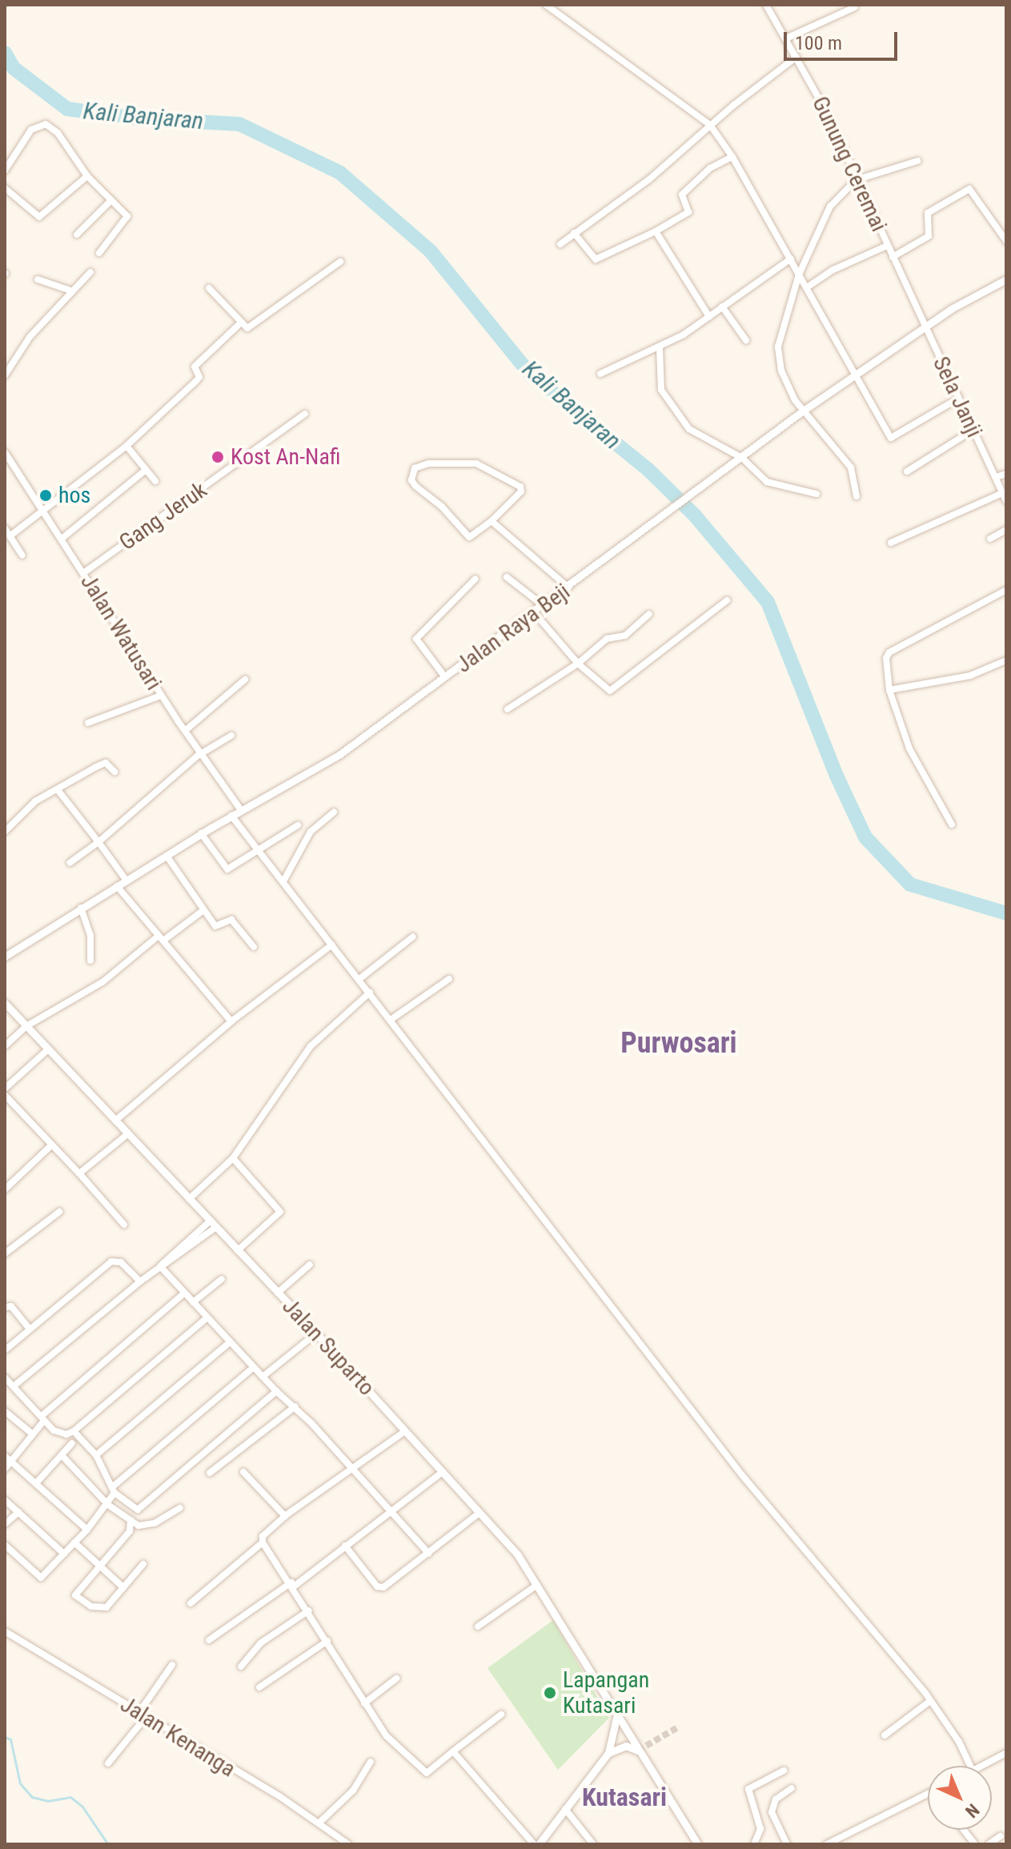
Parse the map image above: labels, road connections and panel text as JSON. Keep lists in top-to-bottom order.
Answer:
{
  "streets": {
    "street": [
      "Gunung Ceremai",
      "Sela Janji",
      "Gang Jeruk",
      "Jalan Raya Beji",
      "Jalan Watusari",
      "Jalan Suparto",
      "Jalan Kenanga"
    ]
  },
  "crossings": [
    ["Gunung Ceremai", "Sela Janji"],
    ["Gunung Ceremai", "Jalan Raya Beji"],
    ["Sela Janji", "Jalan Raya Beji"],
    ["Gang Jeruk", "Jalan Watusari"],
    ["Jalan Raya Beji", "Jalan Watusari"]
  ],
  "districts": ["Purwosari", "Kutasari"],
  "water": ["Kali Banjaran"],
  "places": ["Kost An-Nafi", "hos", "Lapangan Kutasari"],
  "scale_bar": "100 m",
  "north": "bottom right"
}
